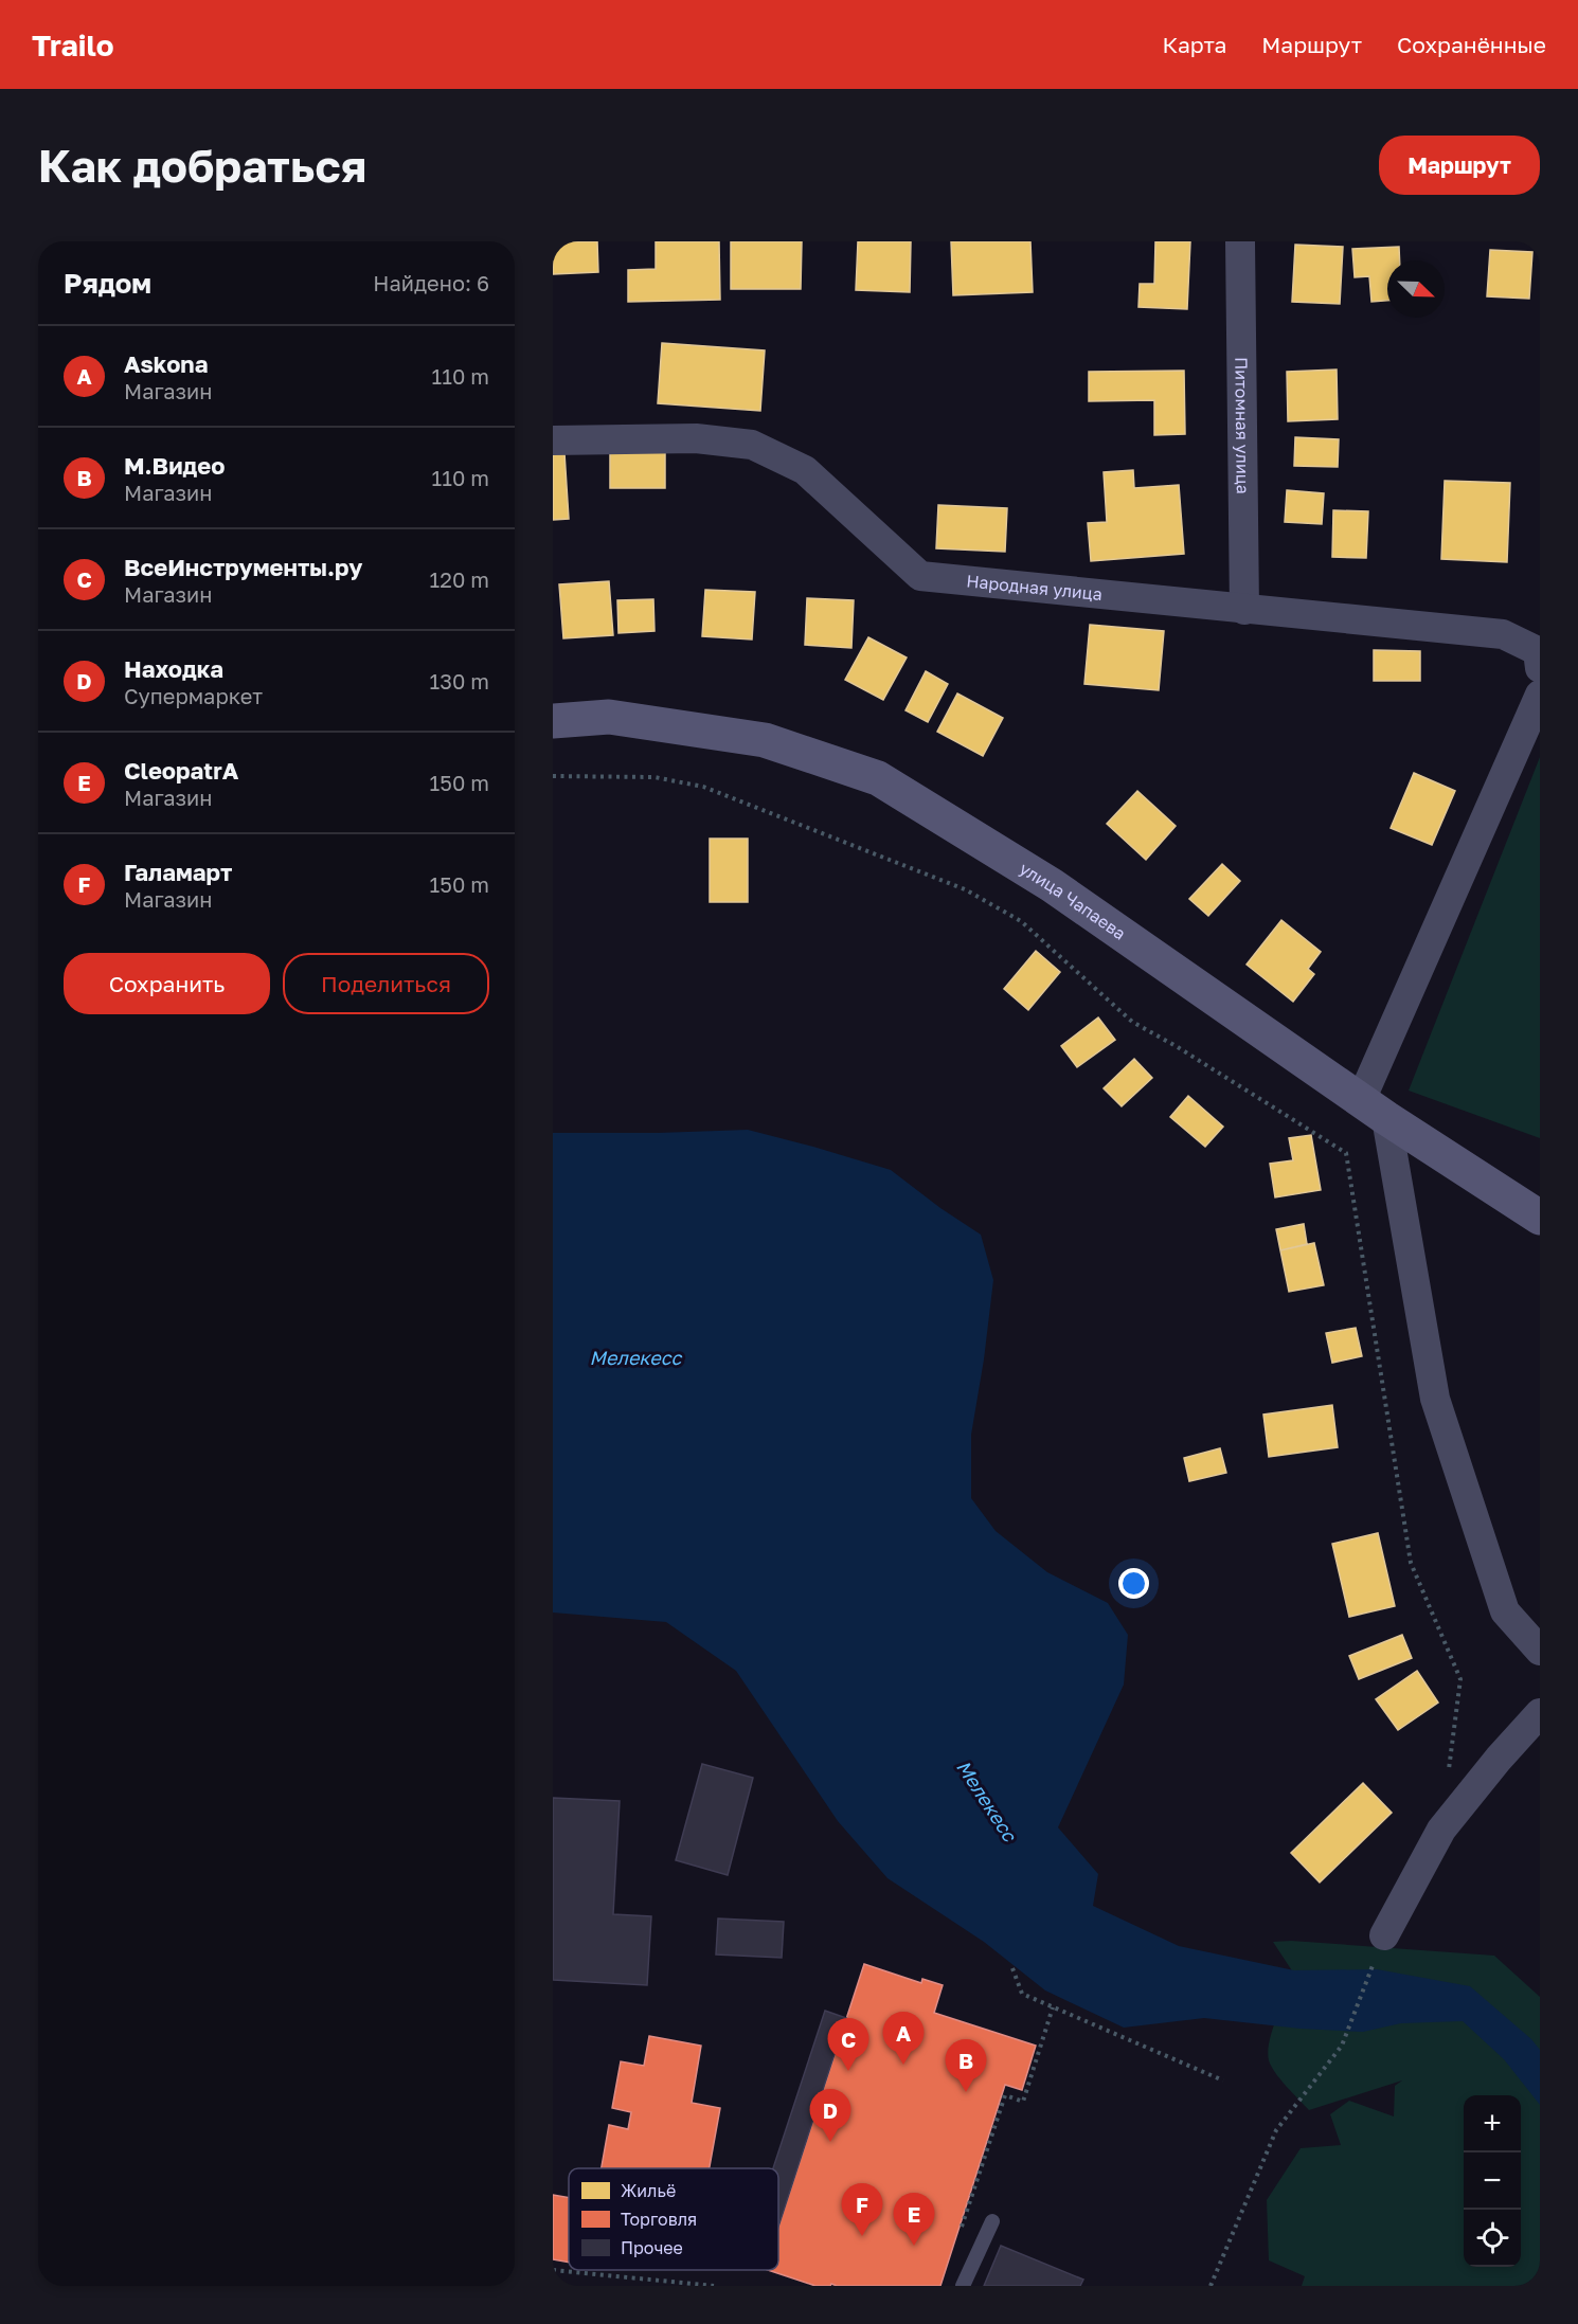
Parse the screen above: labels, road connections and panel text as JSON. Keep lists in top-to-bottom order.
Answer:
{
  "streets": {
    "street": ["Питомная улица", "Народная улица", "улица Чапаева"]
  },
  "crossings": [
    ["Питомная улица", "Народная улица"]
  ],
  "water": ["Мелекесс"],
  "legend": ["Жильё", "Торговля", "Прочее"],
  "north": "bottom right",
  "page": {
    "header": "Trailo",
    "nav": ["Карта", "Маршрут", "Сохранённые"],
    "buttons": [
      "Маршрут",
      ["Сохранить", "Поделиться"]
    ],
    "title": "Как добраться",
    "heading": ["Рядом", "Найдено: 6"],
    "list": [
      {
        "mark": "A",
        "name": "Askona",
        "note": "Магазин",
        "value": "110 m"
      },
      {
        "mark": "B",
        "name": "М.Видео",
        "note": "Магазин",
        "value": "110 m"
      },
      {
        "mark": "C",
        "name": "ВсеИнструменты.ру",
        "note": "Магазин",
        "value": "120 m"
      },
      {
        "mark": "D",
        "name": "Находка",
        "note": "Супермаркет",
        "value": "130 m"
      },
      {
        "mark": "E",
        "name": "CleopatrA",
        "note": "Магазин",
        "value": "150 m"
      },
      {
        "mark": "F",
        "name": "Галамарт",
        "note": "Магазин",
        "value": "150 m"
      }
    ],
    "pins": [
      "A",
      "C",
      "B",
      "D",
      "F",
      "E"
    ],
    "map_buttons": ["+", "−"]
  }
}
